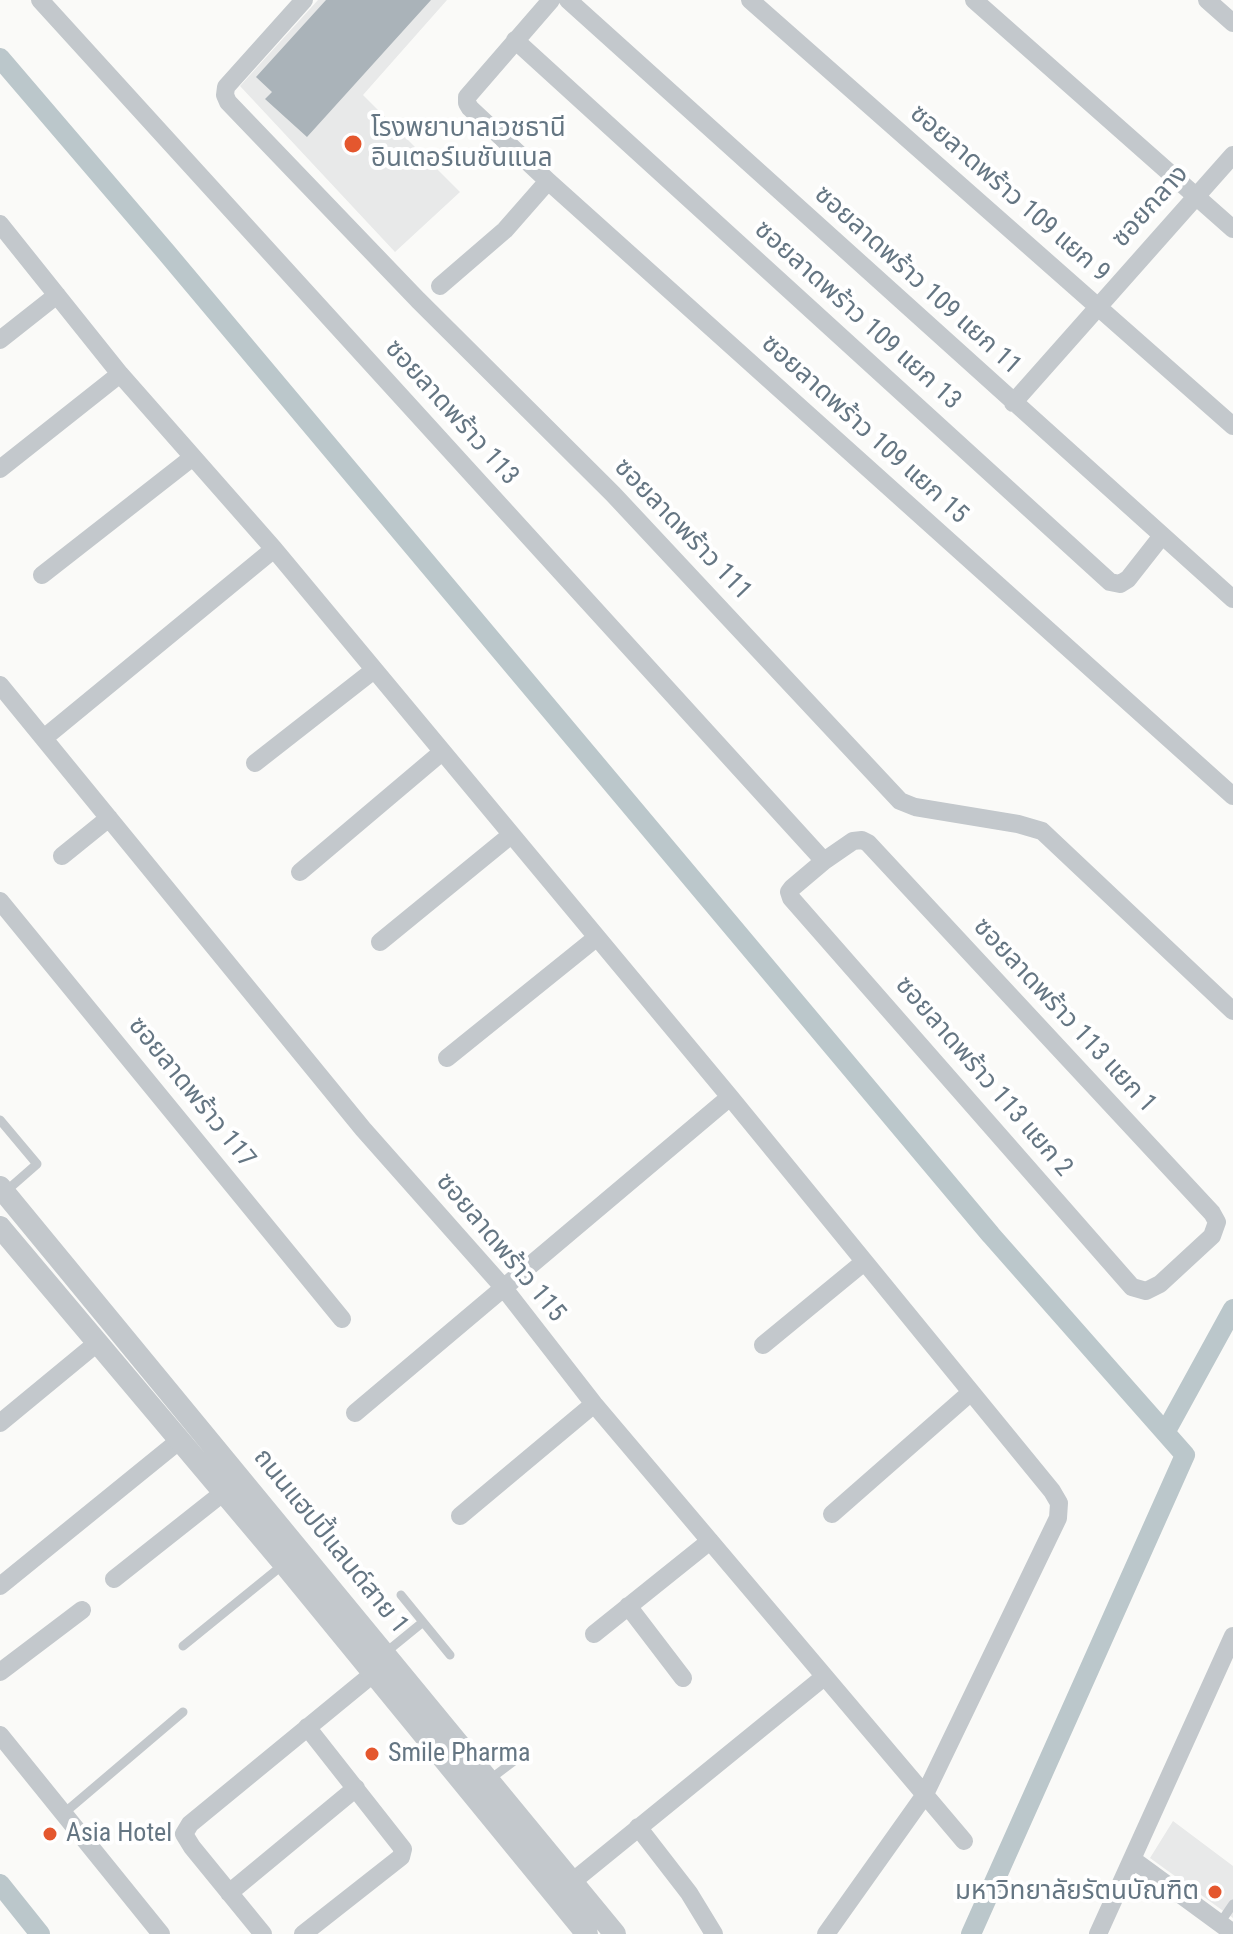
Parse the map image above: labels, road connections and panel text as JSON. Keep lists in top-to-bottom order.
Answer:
{
  "streets": {
    "street": [
      "ซอยลาดพร้าว 109 แยก 9",
      "ซอยกลาง",
      "ซอยลาดพร้าว 109 แยก 11",
      "ซอยลาดพร้าว 109 แยก 13",
      "ซอยลาดพร้าว 113",
      "ซอยลาดพร้าว 109 แยก 15",
      "ซอยลาดพร้าว 111",
      "ซอยลาดพร้าว 113 แยก 1",
      "ซอยลาดพร้าว 113 แยก 2",
      "ซอยลาดพร้าว 117",
      "ซอยลาดพร้าว 115",
      "ถนนแฮปปี้แลนด์สาย 1"
    ]
  },
  "crossings": [
    ["ซอยลาดพร้าว 109 แยก 9", "ซอยกลาง"],
    ["ซอยกลาง", "ซอยลาดพร้าว 109 แยก 11"],
    ["ซอยลาดพร้าว 109 แยก 11", "ซอยลาดพร้าว 109 แยก 13"],
    ["ซอยลาดพร้าว 109 แยก 13", "ซอยลาดพร้าว 109 แยก 15"],
    ["ซอยลาดพร้าว 113", "ซอยลาดพร้าว 113 แยก 1"],
    ["ซอยลาดพร้าว 113", "ซอยลาดพร้าว 113 แยก 2"],
    ["ซอยลาดพร้าว 113 แยก 1", "ซอยลาดพร้าว 113 แยก 2"]
  ],
  "places": [
    "โรงพยาบาลเวชธานี อินเตอร์เนชันแนล",
    "Smile Pharma",
    "Asia Hotel",
    "มหาวิทยาลัยรัตนบัณฑิต"
  ]
}
